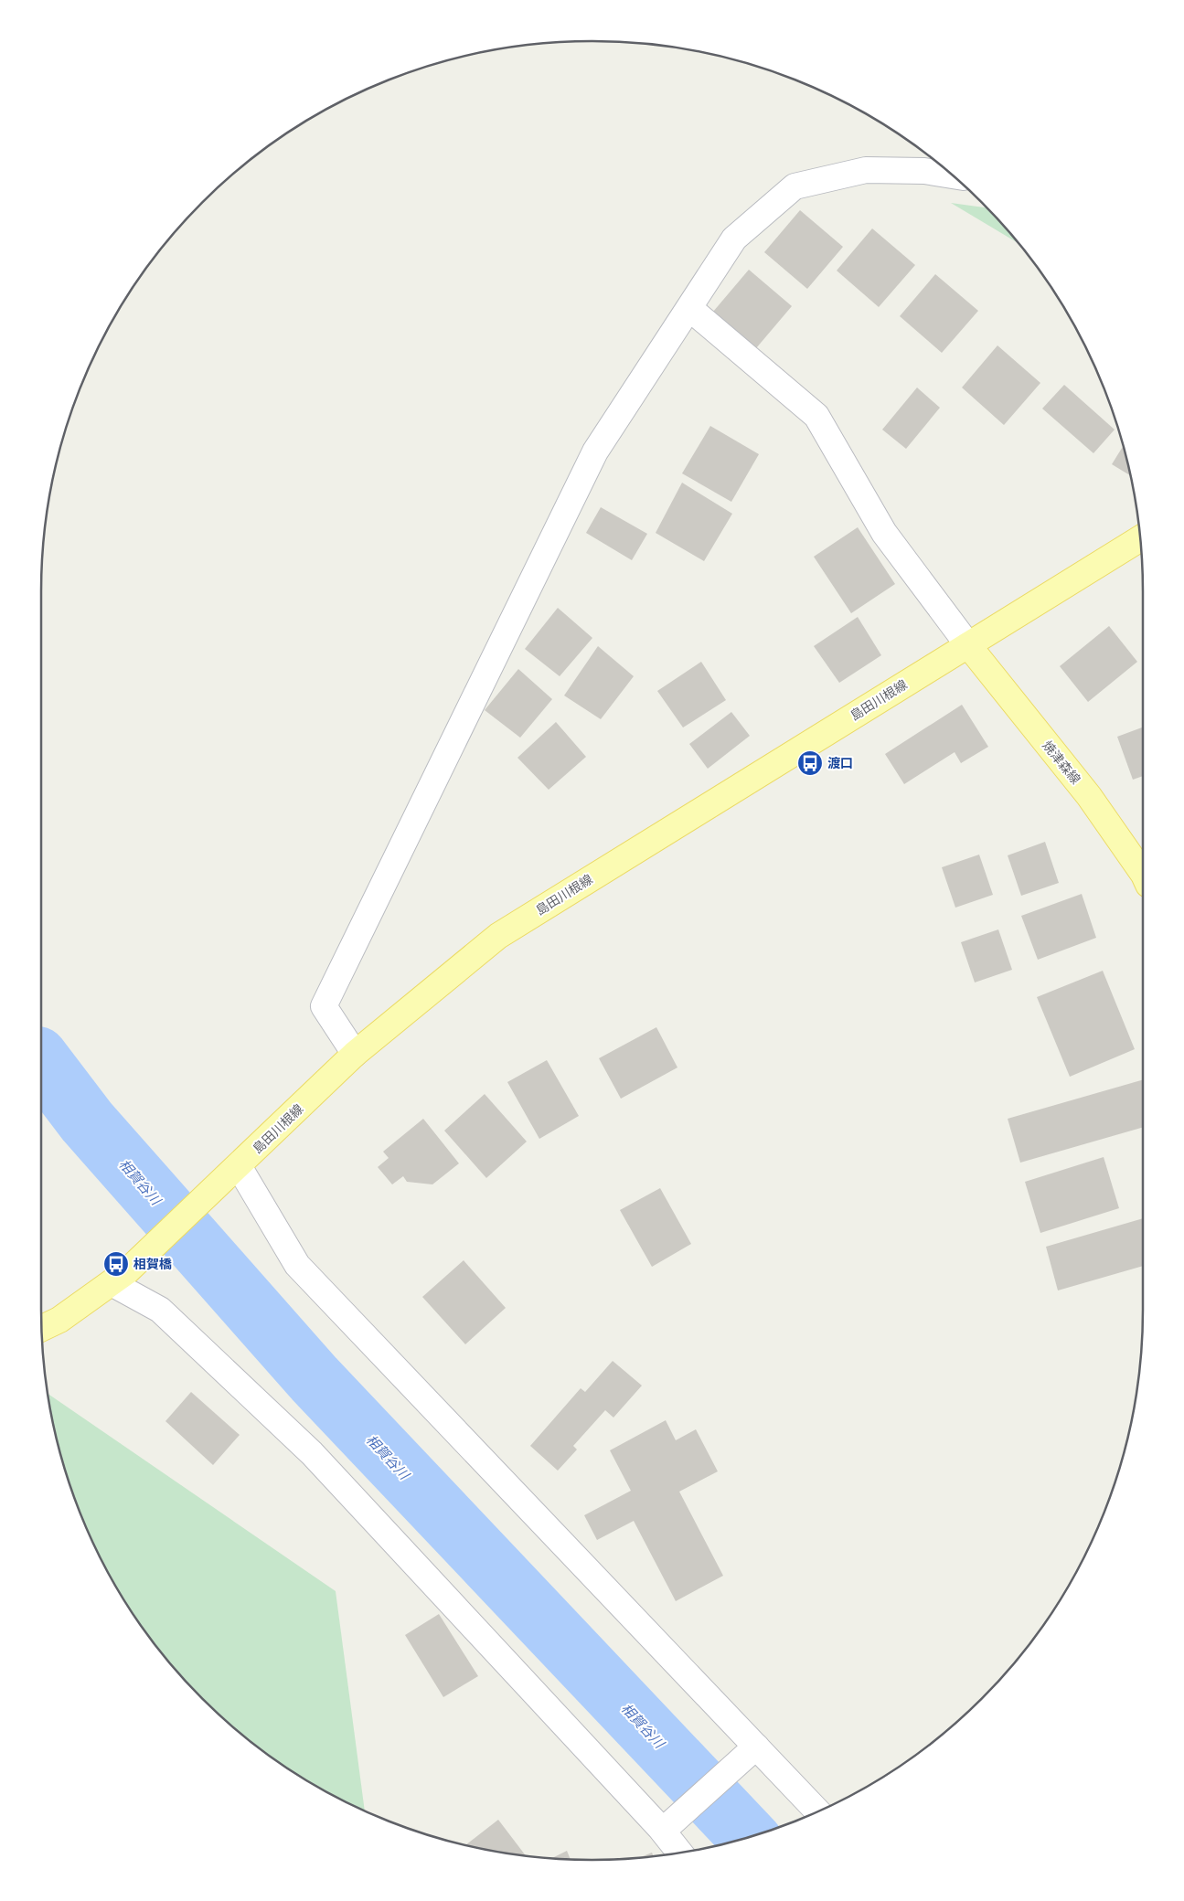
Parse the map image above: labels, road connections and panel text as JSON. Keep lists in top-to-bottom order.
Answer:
{
  "streets": {
    "main road": ["島田川根線", "焼津森線"]
  },
  "crossings": [
    ["島田川根線", "焼津森線"]
  ],
  "water": ["相賀谷川"],
  "places": {
    "bus stop": ["渡口", "相賀橋"]
  }
}
